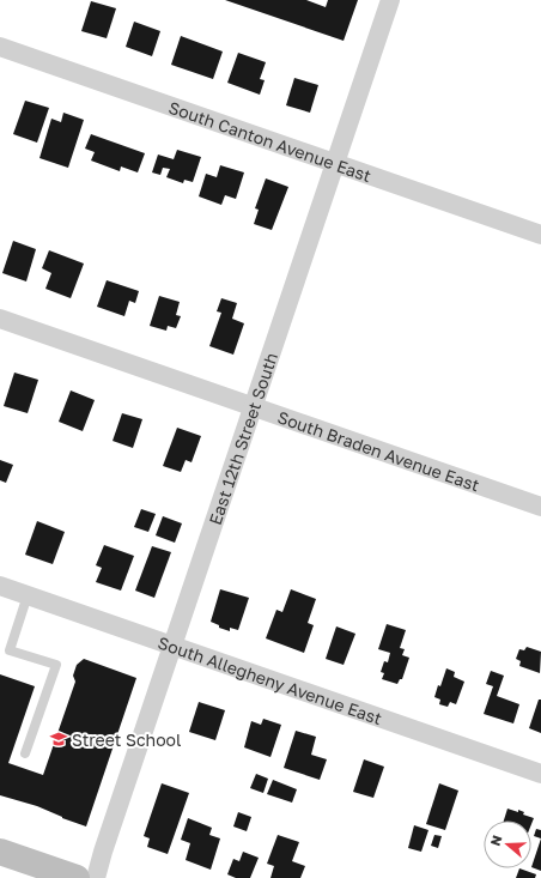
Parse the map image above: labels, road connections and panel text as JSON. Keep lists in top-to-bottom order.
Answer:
{
  "streets": {
    "street": [
      "South Canton Avenue East",
      "East 12th Street South",
      "South Braden Avenue East",
      "South Allegheny Avenue East"
    ]
  },
  "crossings": [
    ["South Canton Avenue East", "East 12th Street South"],
    ["East 12th Street South", "South Braden Avenue East"],
    ["East 12th Street South", "South Allegheny Avenue East"]
  ],
  "places": {
    "school or university": ["Street School"]
  },
  "north": "left"
}
